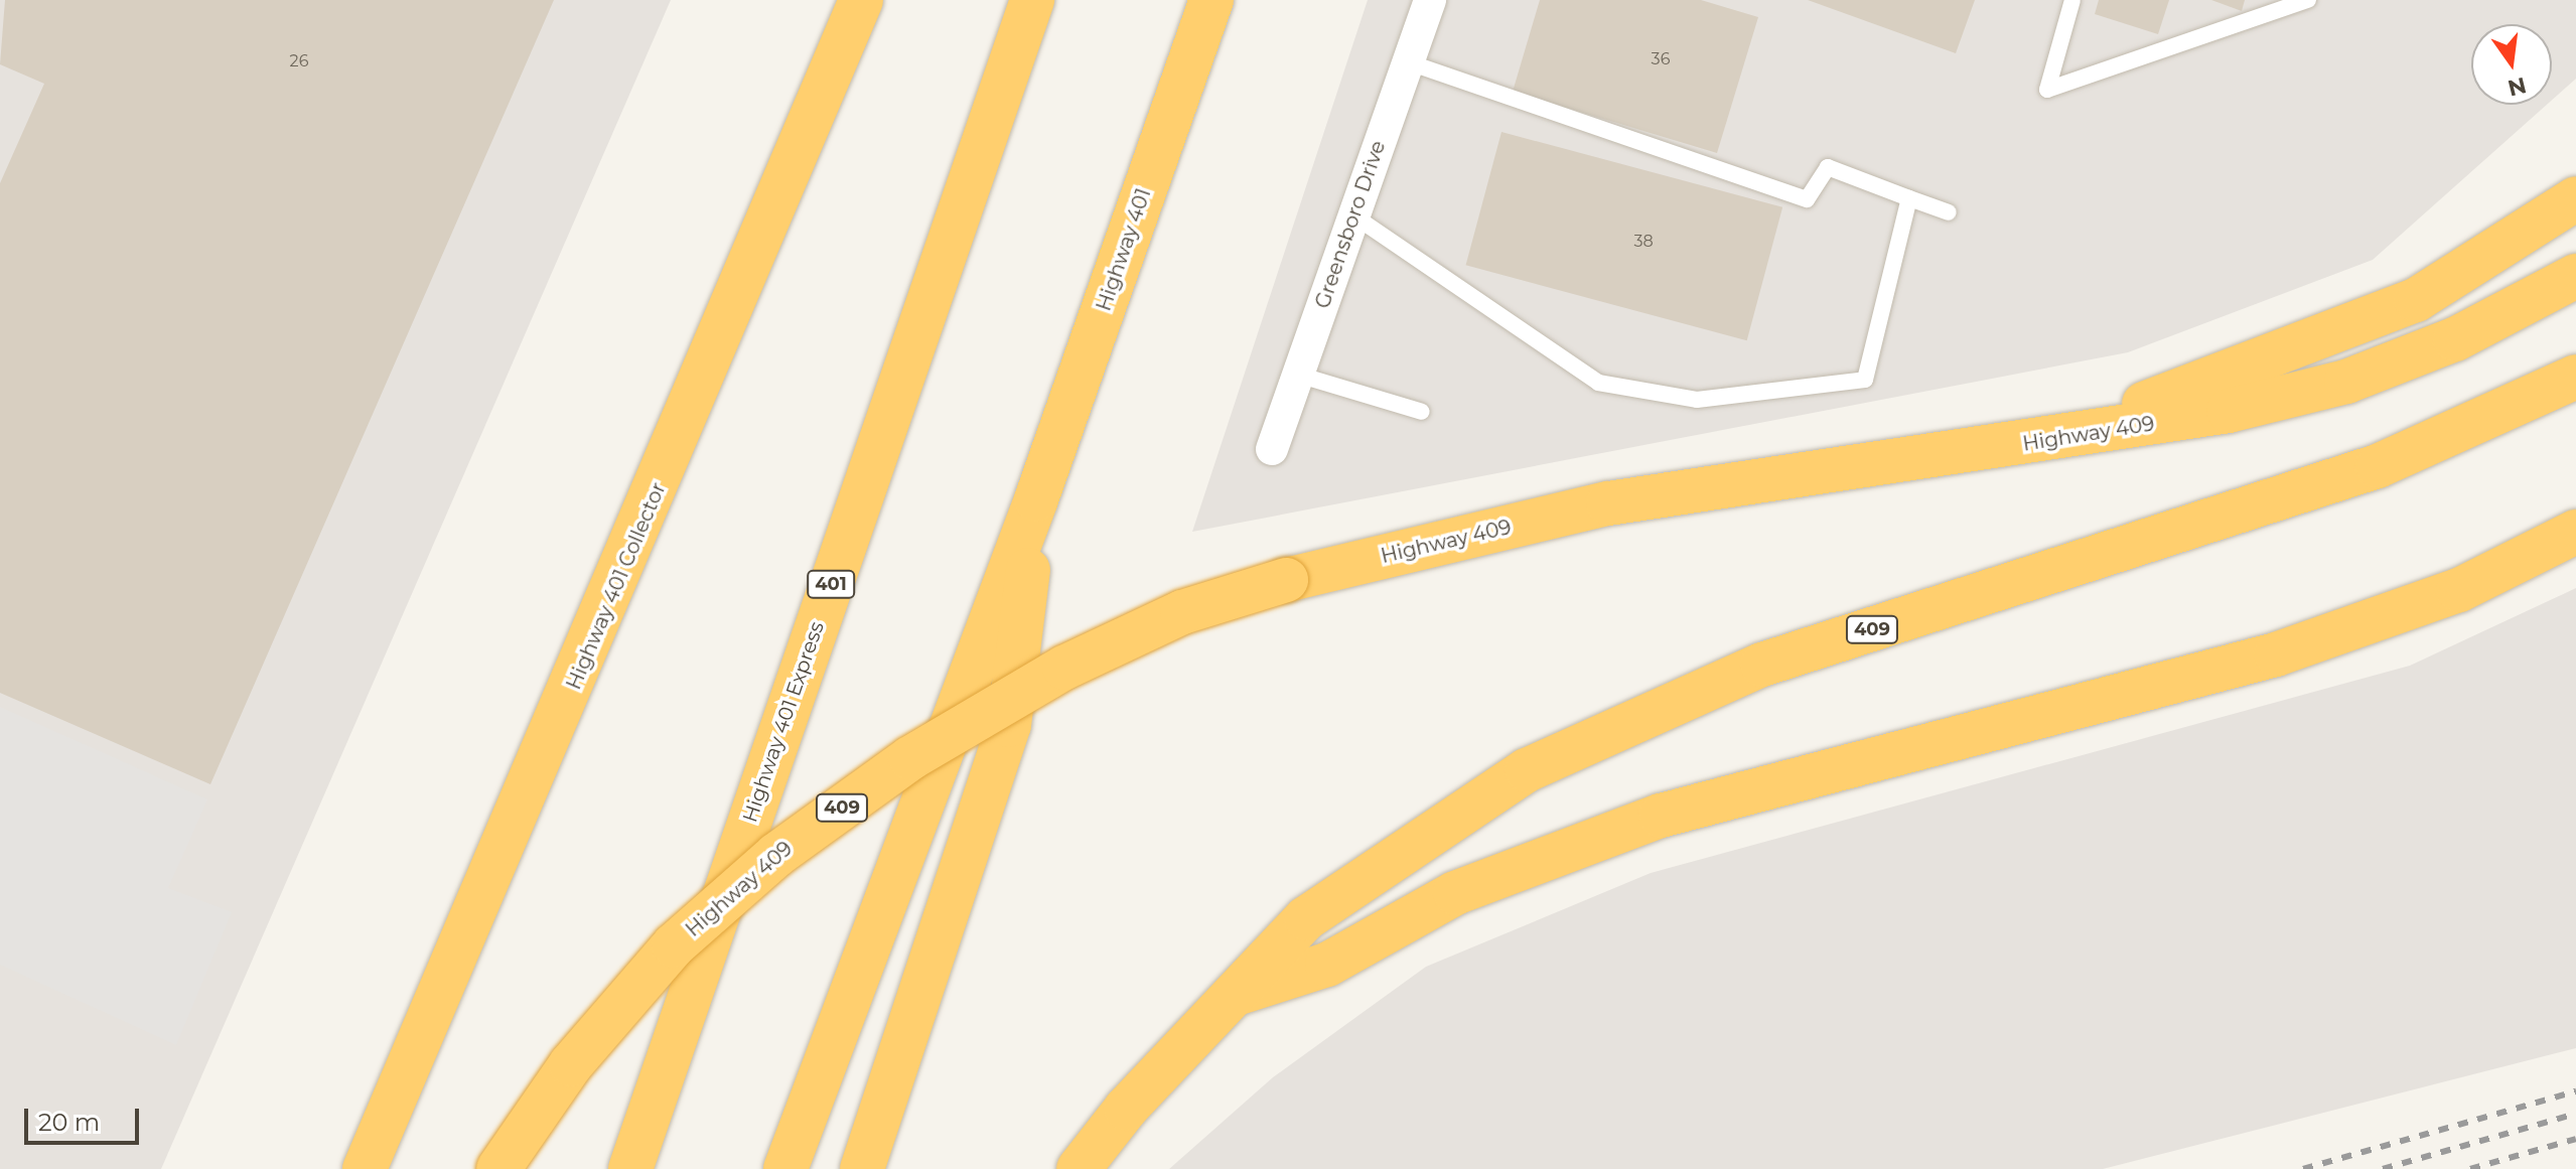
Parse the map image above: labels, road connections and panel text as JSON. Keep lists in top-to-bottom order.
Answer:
{
  "streets": {
    "highway": [
      "Highway 401",
      "Highway 409",
      "401",
      "Highway 401 Collector",
      "409",
      "Highway 401 Express"
    ],
    "street": ["Greensboro Drive"]
  },
  "house_numbers": ["36", "26", "38"],
  "scale_bar": "20 m",
  "north": "bottom"
}
